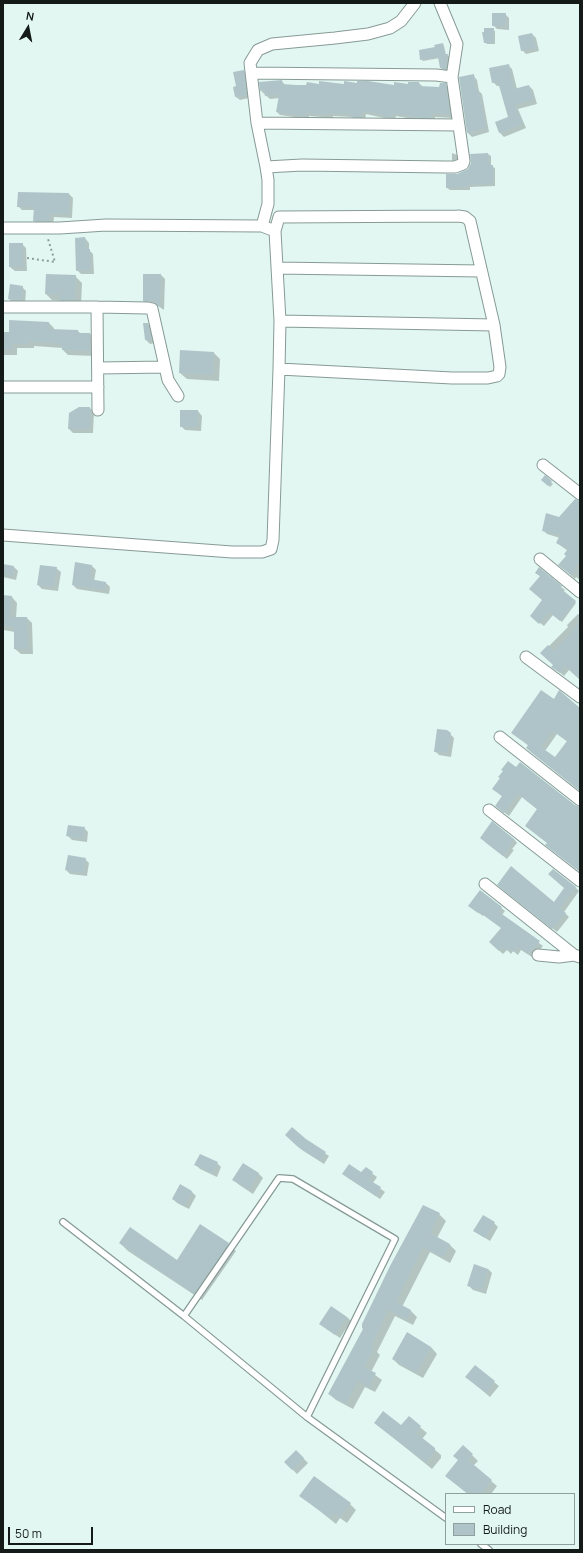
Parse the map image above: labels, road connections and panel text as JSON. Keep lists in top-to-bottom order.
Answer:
{
  "legend": ["Road", "Building"],
  "scale_bar": "50 m",
  "north": "top"
}
